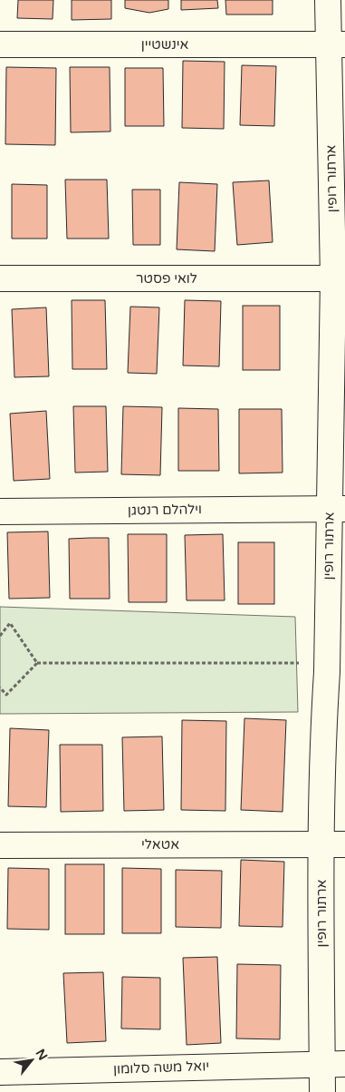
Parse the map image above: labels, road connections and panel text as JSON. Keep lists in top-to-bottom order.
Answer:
{
  "streets": {
    "street": [
      "אינשטיין",
      "ארתור רופין",
      "לואי פסטר",
      "וילהלם רנטגן",
      "אטאלי",
      "יואל משה סלומון"
    ]
  },
  "crossings": [
    ["אינשטיין", "ארתור רופין"],
    ["ארתור רופין", "לואי פסטר"],
    ["ארתור רופין", "וילהלם רנטגן"],
    ["ארתור רופין", "אטאלי"],
    ["ארתור רופין", "יואל משה סלומון"]
  ],
  "north": "top right"
}
